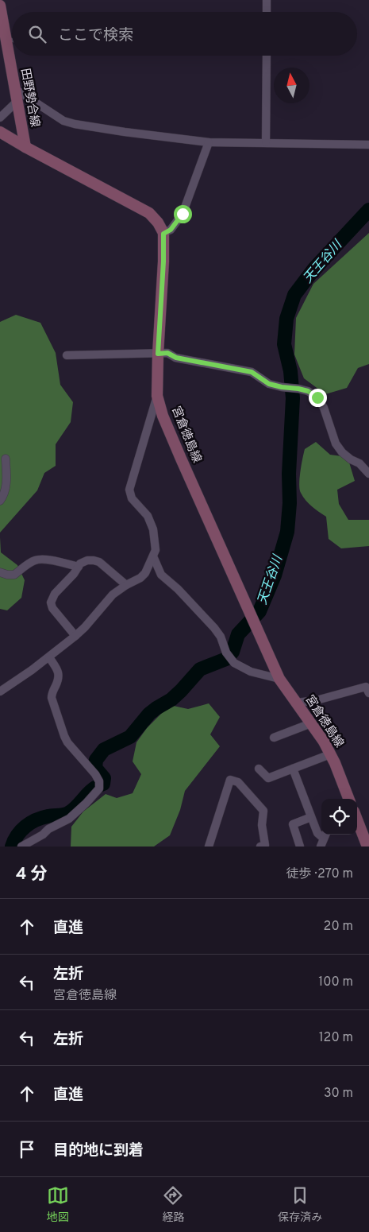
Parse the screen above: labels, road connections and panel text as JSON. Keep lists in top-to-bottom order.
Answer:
{
  "streets": {
    "main road": ["田野勢合線", "宮倉徳島線"]
  },
  "water": ["天王谷川"],
  "north": "top",
  "page": {
    "search": "ここで検索",
    "heading": ["4 分", "徒歩 · 270 m"],
    "list": [
      ["直進", "20 m"],
      ["左折", "宮倉徳島線", "100 m"],
      ["左折", "120 m"],
      ["直進", "30 m"],
      "目的地に到着"
    ],
    "nav": ["地図", "経路", "保存済み"]
  }
}
